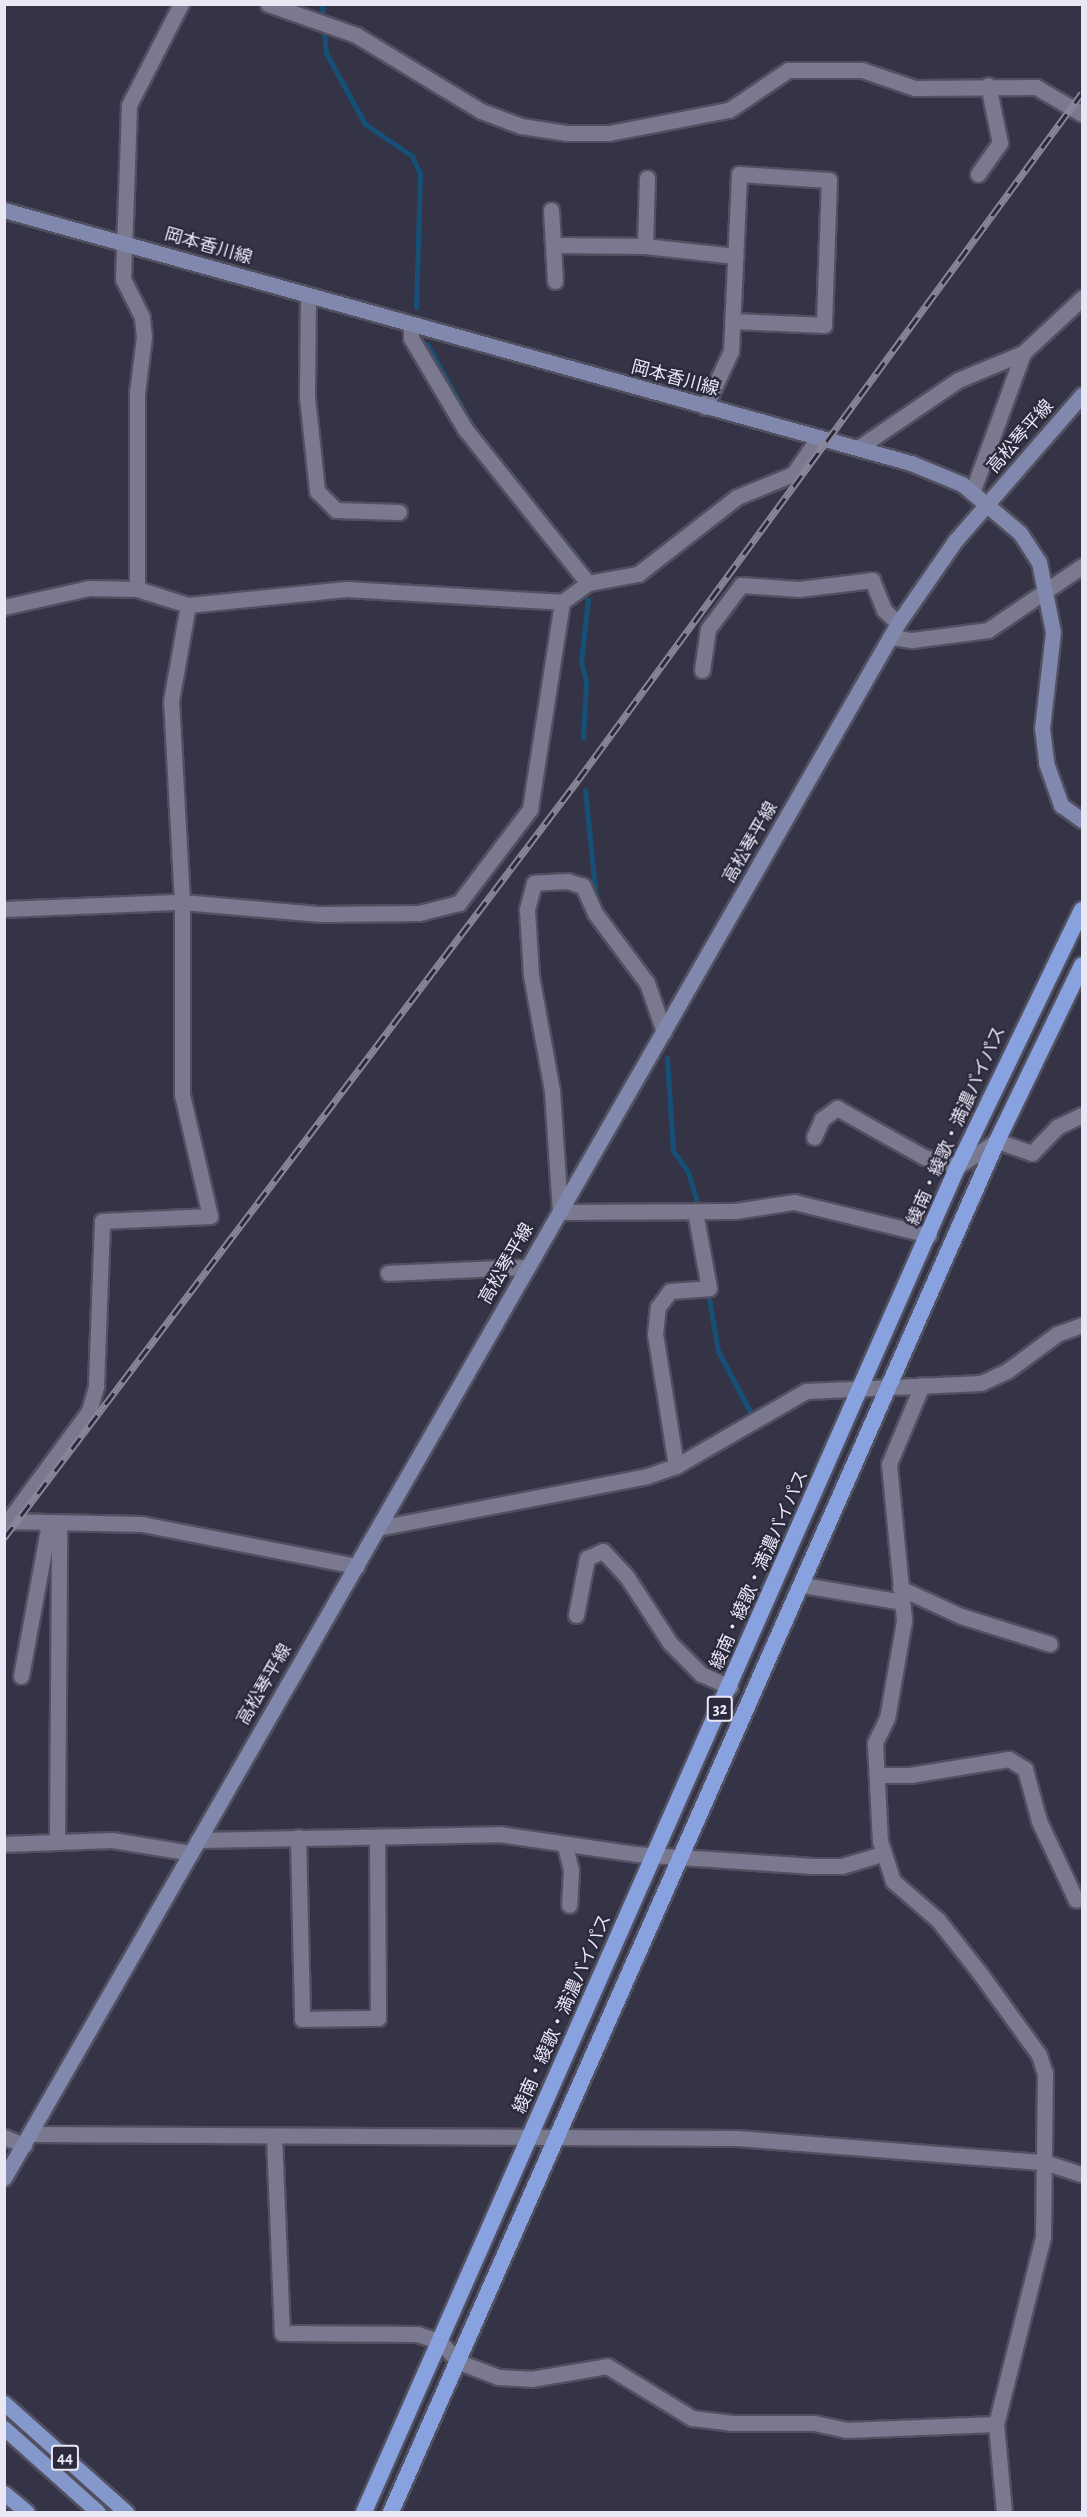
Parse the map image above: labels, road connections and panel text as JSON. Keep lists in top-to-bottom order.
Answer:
{
  "streets": {
    "highway": ["綾南・綾歌・満濃バイパス", "32"],
    "main road": ["岡本香川線", "高松琴平線", "44"]
  },
  "crossings": [
    ["岡本香川線", "高松琴平線"]
  ]
}
